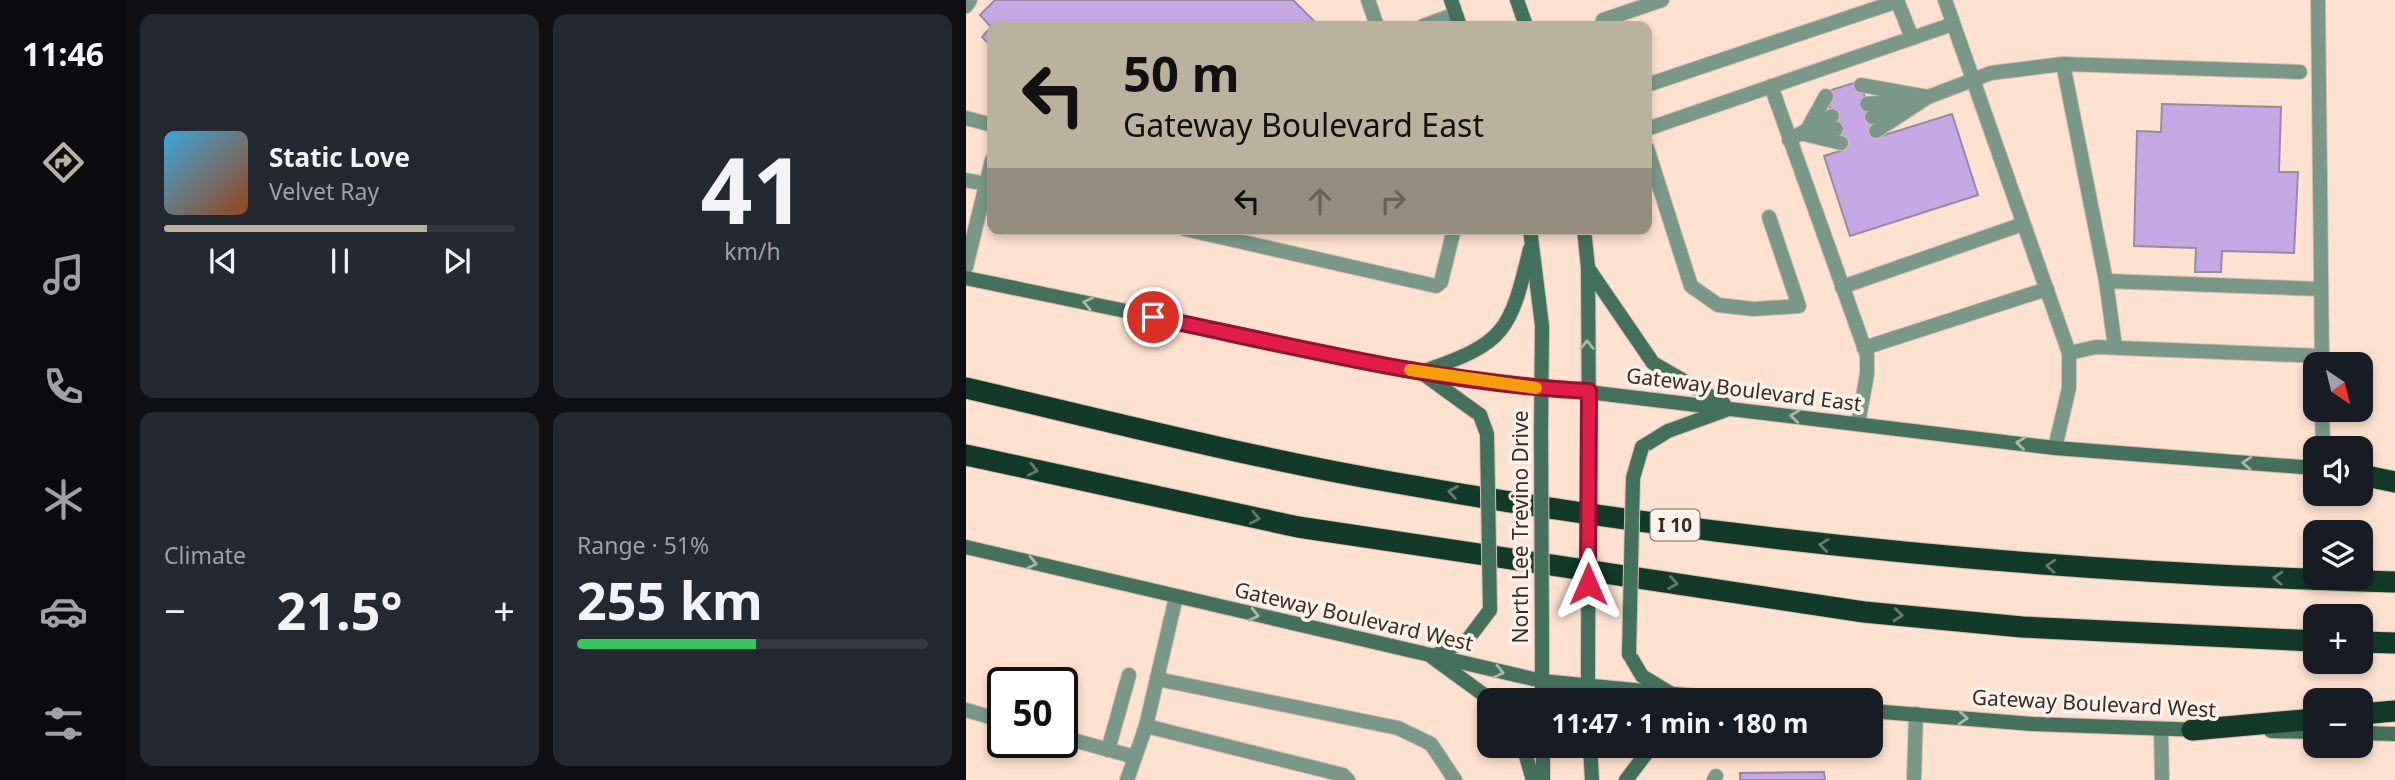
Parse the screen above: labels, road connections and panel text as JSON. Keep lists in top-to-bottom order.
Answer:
{
  "streets": {
    "highway": ["I 10"],
    "main road": ["Gateway Boulevard East", "North Lee Trevino Drive", "Gateway Boulevard West"]
  },
  "crossings": [
    ["Gateway Boulevard East", "North Lee Trevino Drive"],
    ["North Lee Trevino Drive", "Gateway Boulevard West"]
  ],
  "one_way": ["Gateway Boulevard East", "Gateway Boulevard West"],
  "north": "bottom right",
  "page": {
    "tabs": "11:46",
    "tile": [
      ["41", "km/h"],
      "Climate",
      ["Range · 51%", "255 km"]
    ],
    "turn": ["50 m", "Gateway Boulevard East"],
    "song": ["Static Love", "Velvet Ray"],
    "map_buttons": ["+", "−"],
    "heat": ["−", "21.5°", "+"],
    "limit": "50",
    "trip": "11:47 · 1 min · 180 m"
  }
}
